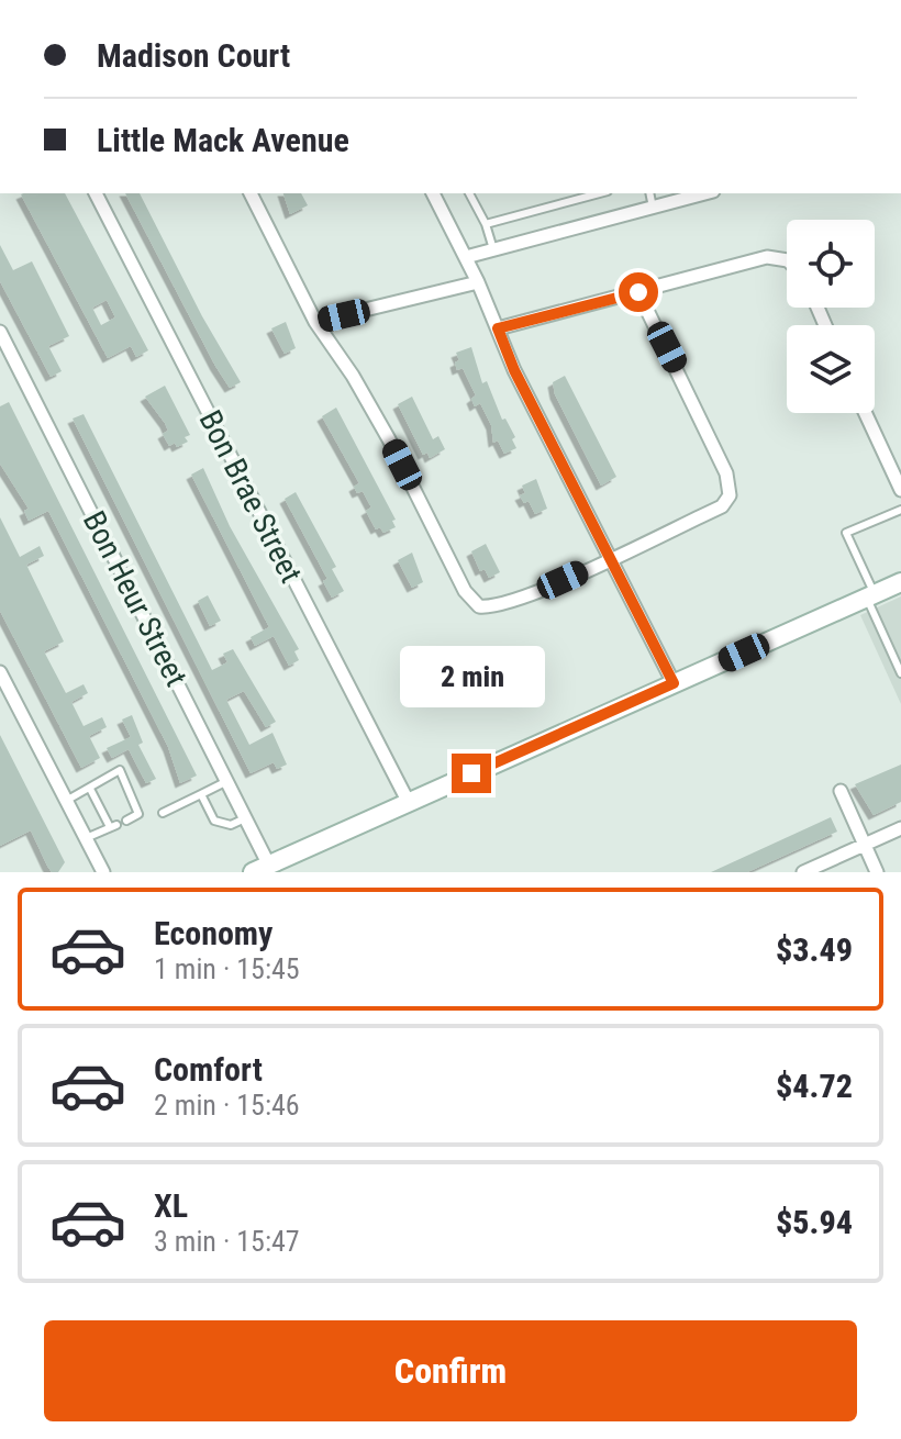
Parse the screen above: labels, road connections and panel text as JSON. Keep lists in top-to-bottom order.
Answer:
{
  "streets": {
    "street": ["Bon Brae Street", "Bon Heur Street"]
  },
  "page": {
    "banner": ["Madison Court", "Little Mack Avenue"],
    "bubble": "2 min",
    "list": [
      {
        "name": "Economy",
        "note": "1 min · 15:45",
        "value": "$3.49"
      },
      {
        "name": "Comfort",
        "note": "2 min · 15:46",
        "value": "$4.72"
      },
      {
        "name": "XL",
        "note": "3 min · 15:47",
        "value": "$5.94"
      }
    ],
    "buttons": "Confirm"
  }
}
